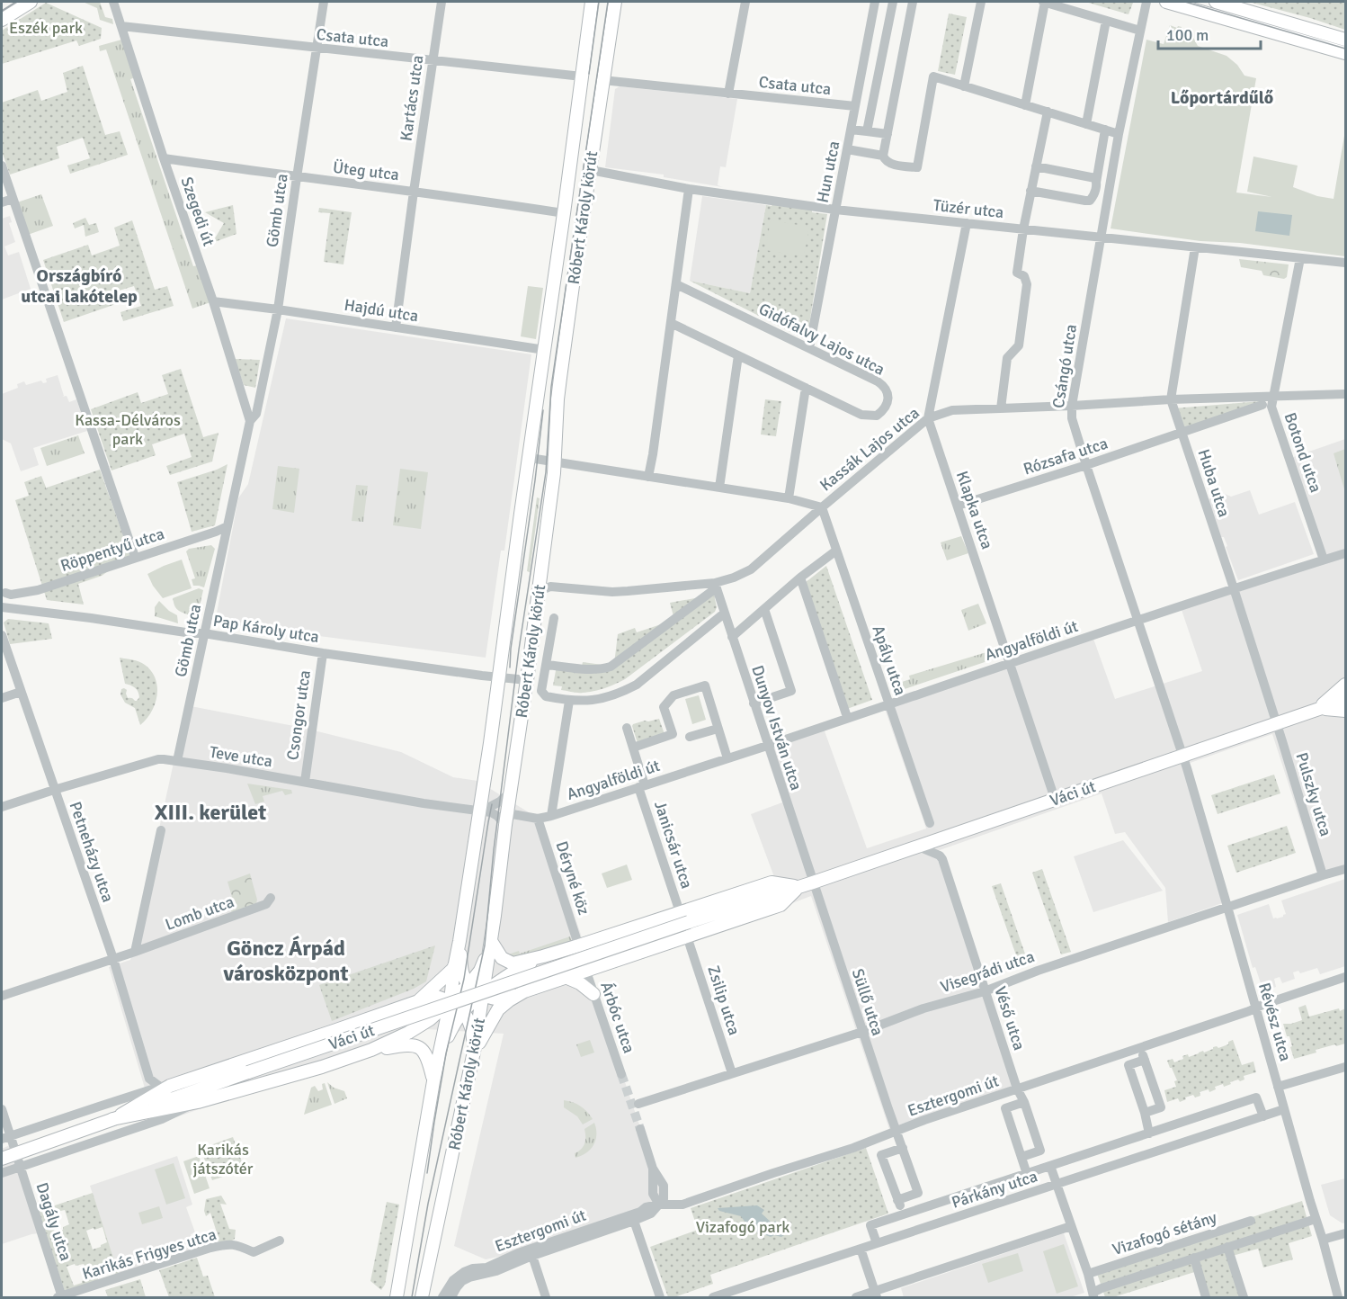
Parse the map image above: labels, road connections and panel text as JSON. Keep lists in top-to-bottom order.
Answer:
{
  "streets": {
    "main road": ["Róbert Károly körút", "Váci út"],
    "street": [
      "Csata utca",
      "Kartács utca",
      "Üteg utca",
      "Hun utca",
      "Tüzér utca",
      "Gömb utca",
      "Szegedi út",
      "Hajdú utca",
      "Gidófalvy Lajos utca",
      "Csángó utca",
      "Kassák Lajos utca",
      "Botond utca",
      "Rózsafa utca",
      "Huba utca",
      "Klapka utca",
      "Röppentyű utca",
      "Pap Károly utca",
      "Angyalföldi út",
      "Apály utca",
      "Csongor utca",
      "Dunyov István utca",
      "Teve utca",
      "Pulszky utca",
      "Janicsár utca",
      "Petneházy utca",
      "Déryné köz",
      "Lomb utca",
      "Visegrádi utca",
      "Zsilip utca",
      "Süllő utca",
      "Árbóc utca",
      "Véső utca",
      "Révész utca",
      "Esztergomi út",
      "Párkány utca",
      "Dagály utca",
      "Vizafogó sétány",
      "Karikás Frigyes utca"
    ]
  },
  "crossings": [
    ["Csata utca", "Kartács utca"],
    ["Csata utca", "Hun utca"],
    ["Csata utca", "Gömb utca"],
    ["Csata utca", "Szegedi út"],
    ["Csata utca", "Róbert Károly körút"],
    ["Kartács utca", "Üteg utca"],
    ["Kartács utca", "Hajdú utca"],
    ["Üteg utca", "Gömb utca"],
    ["Üteg utca", "Szegedi út"],
    ["Üteg utca", "Róbert Károly körút"],
    ["Hun utca", "Tüzér utca"],
    ["Hun utca", "Gidófalvy Lajos utca"],
    ["Tüzér utca", "Róbert Károly körút"],
    ["Tüzér utca", "Csángó utca"],
    ["Tüzér utca", "Botond utca"],
    ["Tüzér utca", "Huba utca"],
    ["Tüzér utca", "Klapka utca"],
    ["Gömb utca", "Szegedi út"],
    ["Gömb utca", "Hajdú utca"],
    ["Gömb utca", "Röppentyű utca"],
    ["Gömb utca", "Pap Károly utca"],
    ["Gömb utca", "Teve utca"],
    ["Szegedi út", "Hajdú utca"],
    ["Róbert Károly körút", "Hajdú utca"],
    ["Róbert Károly körút", "Kassák Lajos utca"],
    ["Róbert Károly körút", "Pap Károly utca"],
    ["Róbert Károly körút", "Angyalföldi út"],
    ["Róbert Károly körút", "Teve utca"],
    ["Csángó utca", "Kassák Lajos utca"],
    ["Csángó utca", "Rózsafa utca"],
    ["Csángó utca", "Angyalföldi út"],
    ["Csángó utca", "Váci út"],
    ["Csángó utca", "Révész utca"],
    ["Kassák Lajos utca", "Botond utca"],
    ["Kassák Lajos utca", "Huba utca"],
    ["Kassák Lajos utca", "Klapka utca"],
    ["Kassák Lajos utca", "Apály utca"],
    ["Kassák Lajos utca", "Dunyov István utca"],
    ["Botond utca", "Angyalföldi út"],
    ["Rózsafa utca", "Huba utca"],
    ["Rózsafa utca", "Klapka utca"],
    ["Huba utca", "Angyalföldi út"],
    ["Huba utca", "Váci út"],
    ["Huba utca", "Pulszky utca"],
    ["Klapka utca", "Angyalföldi út"],
    ["Klapka utca", "Váci út"],
    ["Pap Károly utca", "Csongor utca"],
    ["Angyalföldi út", "Apály utca"],
    ["Angyalföldi út", "Dunyov István utca"],
    ["Angyalföldi út", "Teve utca"],
    ["Angyalföldi út", "Janicsár utca"],
    ["Angyalföldi út", "Déryné köz"],
    ["Csongor utca", "Teve utca"],
    ["Dunyov István utca", "Váci út"],
    ["Dunyov István utca", "Süllő utca"],
    ["Teve utca", "Petneházy utca"],
    ["Váci út", "Pulszky utca"],
    ["Váci út", "Janicsár utca"],
    ["Váci út", "Petneházy utca"],
    ["Váci út", "Déryné köz"],
    ["Váci út", "Süllő utca"],
    ["Váci út", "Véső utca"],
    ["Váci út", "Révész utca"],
    ["Váci út", "Dagály utca"],
    ["Pulszky utca", "Visegrádi utca"],
    ["Petneházy utca", "Lomb utca"],
    ["Déryné köz", "Árbóc utca"],
    ["Visegrádi utca", "Zsilip utca"],
    ["Visegrádi utca", "Süllő utca"],
    ["Visegrádi utca", "Véső utca"],
    ["Visegrádi utca", "Révész utca"],
    ["Süllő utca", "Esztergomi út"],
    ["Véső utca", "Esztergomi út"],
    ["Révész utca", "Esztergomi út"],
    ["Révész utca", "Párkány utca"],
    ["Dagály utca", "Karikás Frigyes utca"]
  ],
  "districts": [
    "Lőportárdűlő",
    "Országbíró utcai lakótelep",
    "XIII. kerület",
    "Göncz Árpád városközpont"
  ],
  "parks": [
    "Eszék park",
    "Kassa-Délváros park",
    "Karikás játszótér",
    "Vizafogó park"
  ],
  "scale_bar": "100 m"
}
